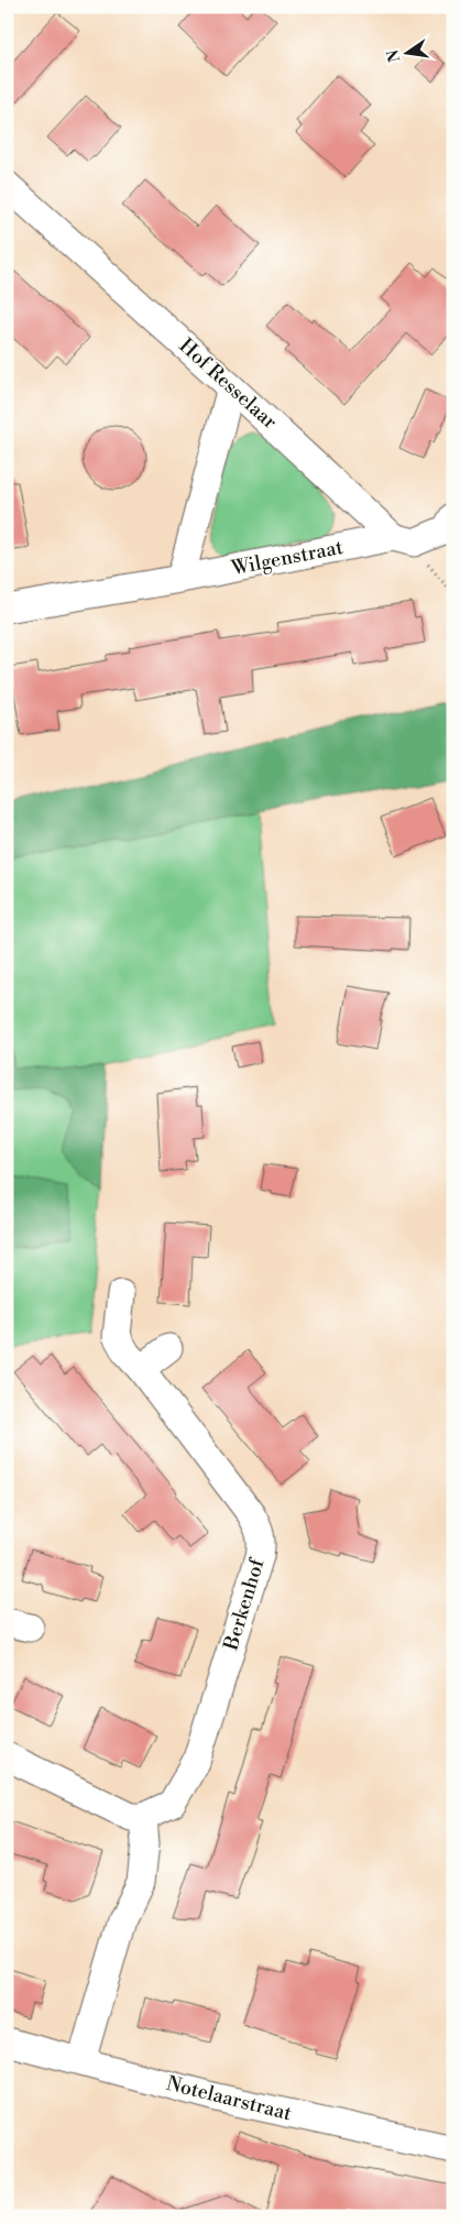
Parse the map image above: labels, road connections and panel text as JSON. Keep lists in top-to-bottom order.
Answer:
{
  "streets": {
    "street": [
      "Hof Resselaar",
      "Wilgenstraat",
      "Berkenhof",
      "Notelaarstraat"
    ]
  },
  "crossings": [
    ["Hof Resselaar", "Wilgenstraat"]
  ],
  "north": "left"
}
